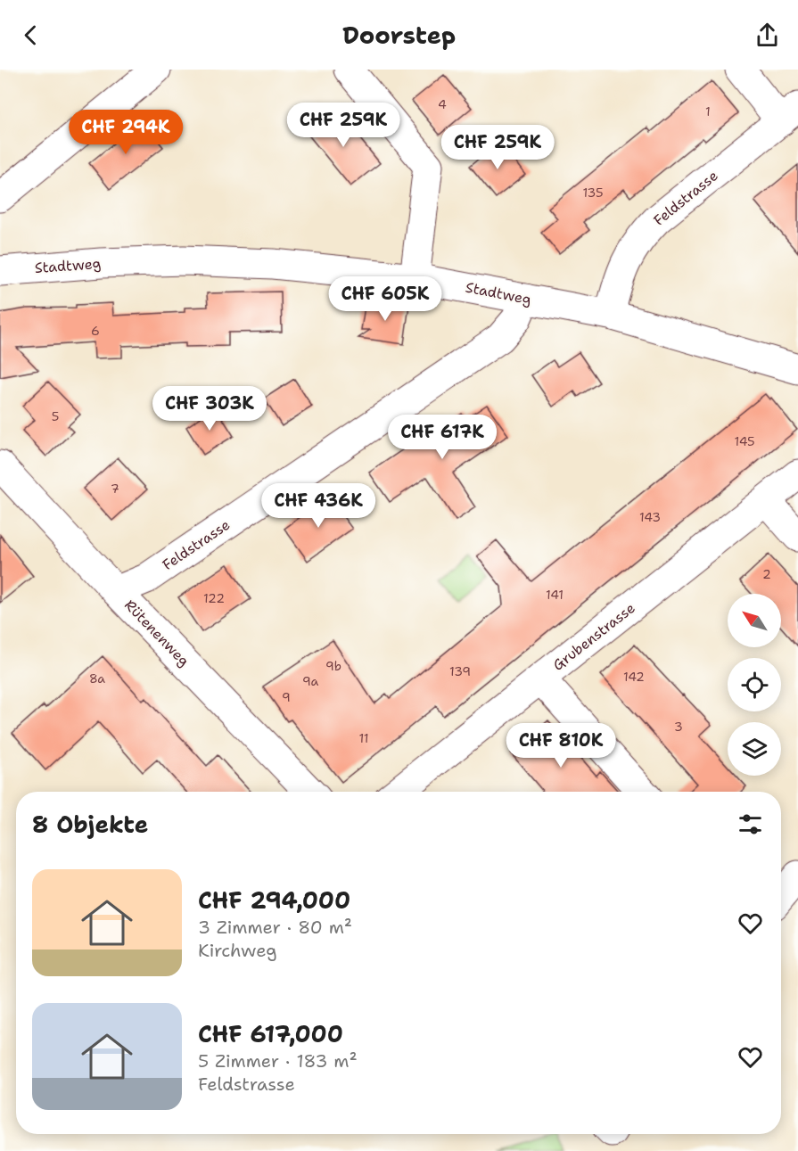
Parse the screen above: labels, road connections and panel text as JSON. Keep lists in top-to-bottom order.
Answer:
{
  "streets": {
    "street": [
      "Feldstrasse",
      "Stadtweg",
      "Rütenenweg",
      "Grubenstrasse"
    ]
  },
  "crossings": [
    ["Feldstrasse", "Stadtweg"],
    ["Feldstrasse", "Rütenenweg"]
  ],
  "house_numbers": [
    "4",
    "1",
    "135",
    "6",
    "5",
    "145",
    "7",
    "143",
    "2",
    "141",
    "122",
    "9b",
    "139",
    "142",
    "8a",
    "9a",
    "9",
    "3",
    "11"
  ],
  "north": "top left",
  "page": {
    "header": "Doorstep",
    "price": [
      "CHF 259K",
      "CHF 294K",
      "CHF 259K",
      "CHF 605K",
      "CHF 303K",
      "CHF 617K",
      "CHF 436K",
      "CHF 810K"
    ],
    "heading": "8 Objekte",
    "list": [
      {
        "name": "CHF 294,000",
        "note": "3 Zimmer · 80 m² · Kirchweg"
      },
      {
        "name": "CHF 617,000",
        "note": "5 Zimmer · 183 m² · Feldstrasse"
      }
    ]
  }
}
